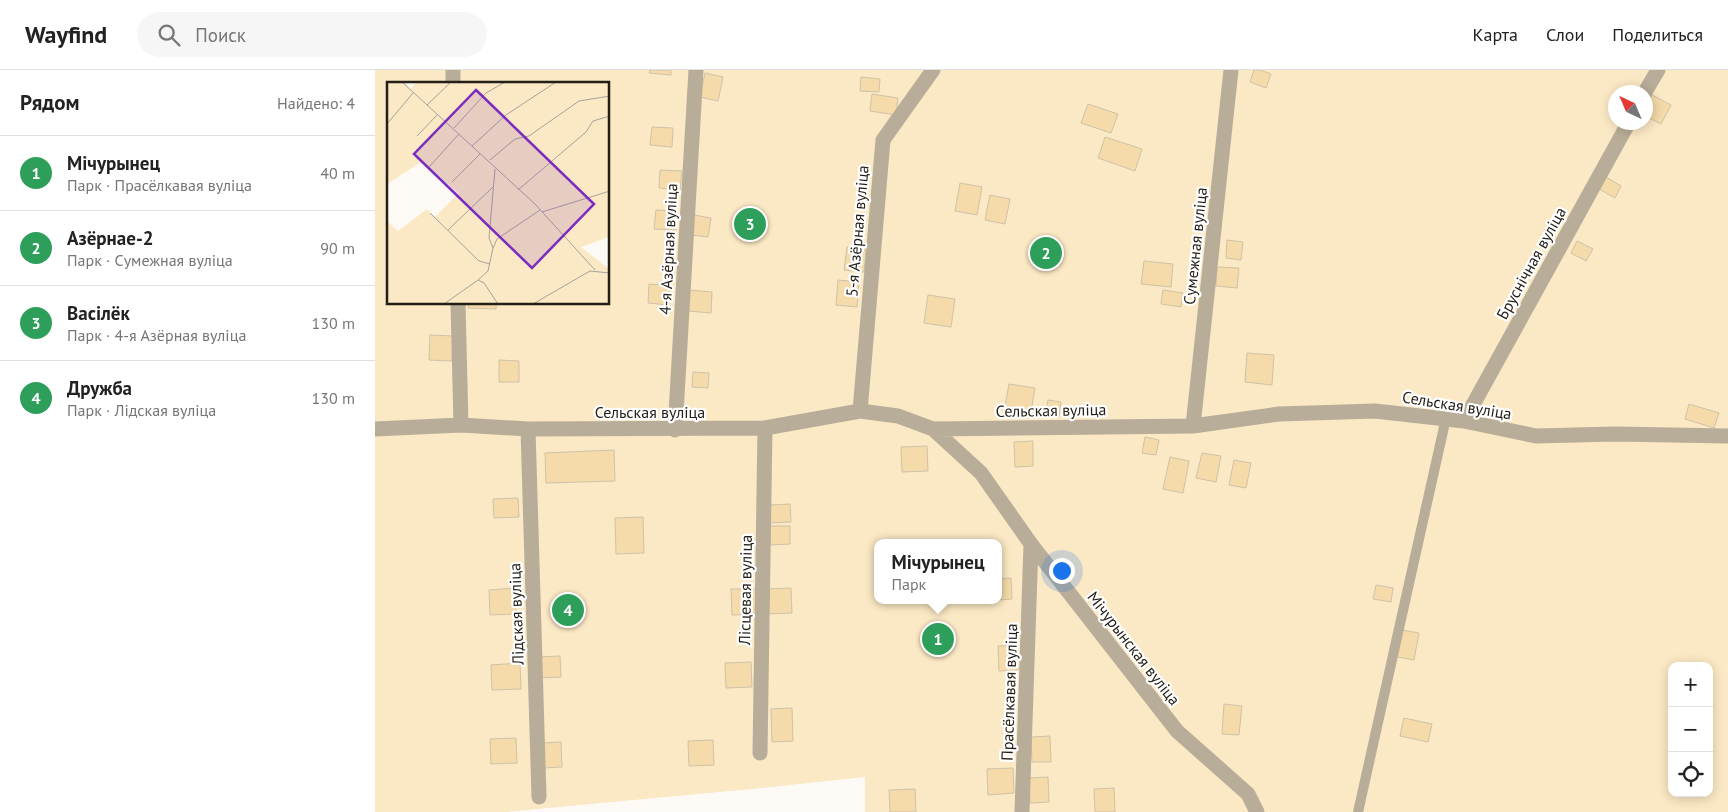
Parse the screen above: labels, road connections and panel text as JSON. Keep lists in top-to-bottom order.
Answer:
{
  "streets": {
    "street": [
      "5-я Азёрная вуліца",
      "Сумежная вуліца",
      "4-я Азёрная вуліца",
      "Бруснічная вуліца",
      "Сельская вуліца",
      "Лісцевая вуліца",
      "Лідская вуліца",
      "Мічурынская вуліца",
      "Прасёлкавая вуліца"
    ]
  },
  "crossings": [
    ["5-я Азёрная вуліца", "Сельская вуліца"],
    ["Сумежная вуліца", "Сельская вуліца"],
    ["4-я Азёрная вуліца", "Сельская вуліца"],
    ["Бруснічная вуліца", "Сельская вуліца"],
    ["Сельская вуліца", "Лісцевая вуліца"],
    ["Сельская вуліца", "Лідская вуліца"],
    ["Сельская вуліца", "Мічурынская вуліца"],
    ["Мічурынская вуліца", "Прасёлкавая вуліца"]
  ],
  "north": "top left",
  "page": {
    "header": "Wayfind",
    "search": "Поиск",
    "nav": ["Карта", "Слои", "Поделиться"],
    "heading": ["Рядом", "Найдено: 4"],
    "list": [
      {
        "mark": "1",
        "name": "Мічурынец",
        "note": "Парк · Прасёлкавая вуліца",
        "value": "40 m"
      },
      {
        "mark": "2",
        "name": "Азёрнае-2",
        "note": "Парк · Сумежная вуліца",
        "value": "90 m"
      },
      {
        "mark": "3",
        "name": "Васілёк",
        "note": "Парк · 4-я Азёрная вуліца",
        "value": "130 m"
      },
      {
        "mark": "4",
        "name": "Дружба",
        "note": "Парк · Лідская вуліца",
        "value": "130 m"
      }
    ],
    "pins": [
      "3",
      "2",
      "4",
      "1"
    ],
    "popup": ["Мічурынец", "Парк"],
    "map_buttons": ["+", "−"]
  }
}
